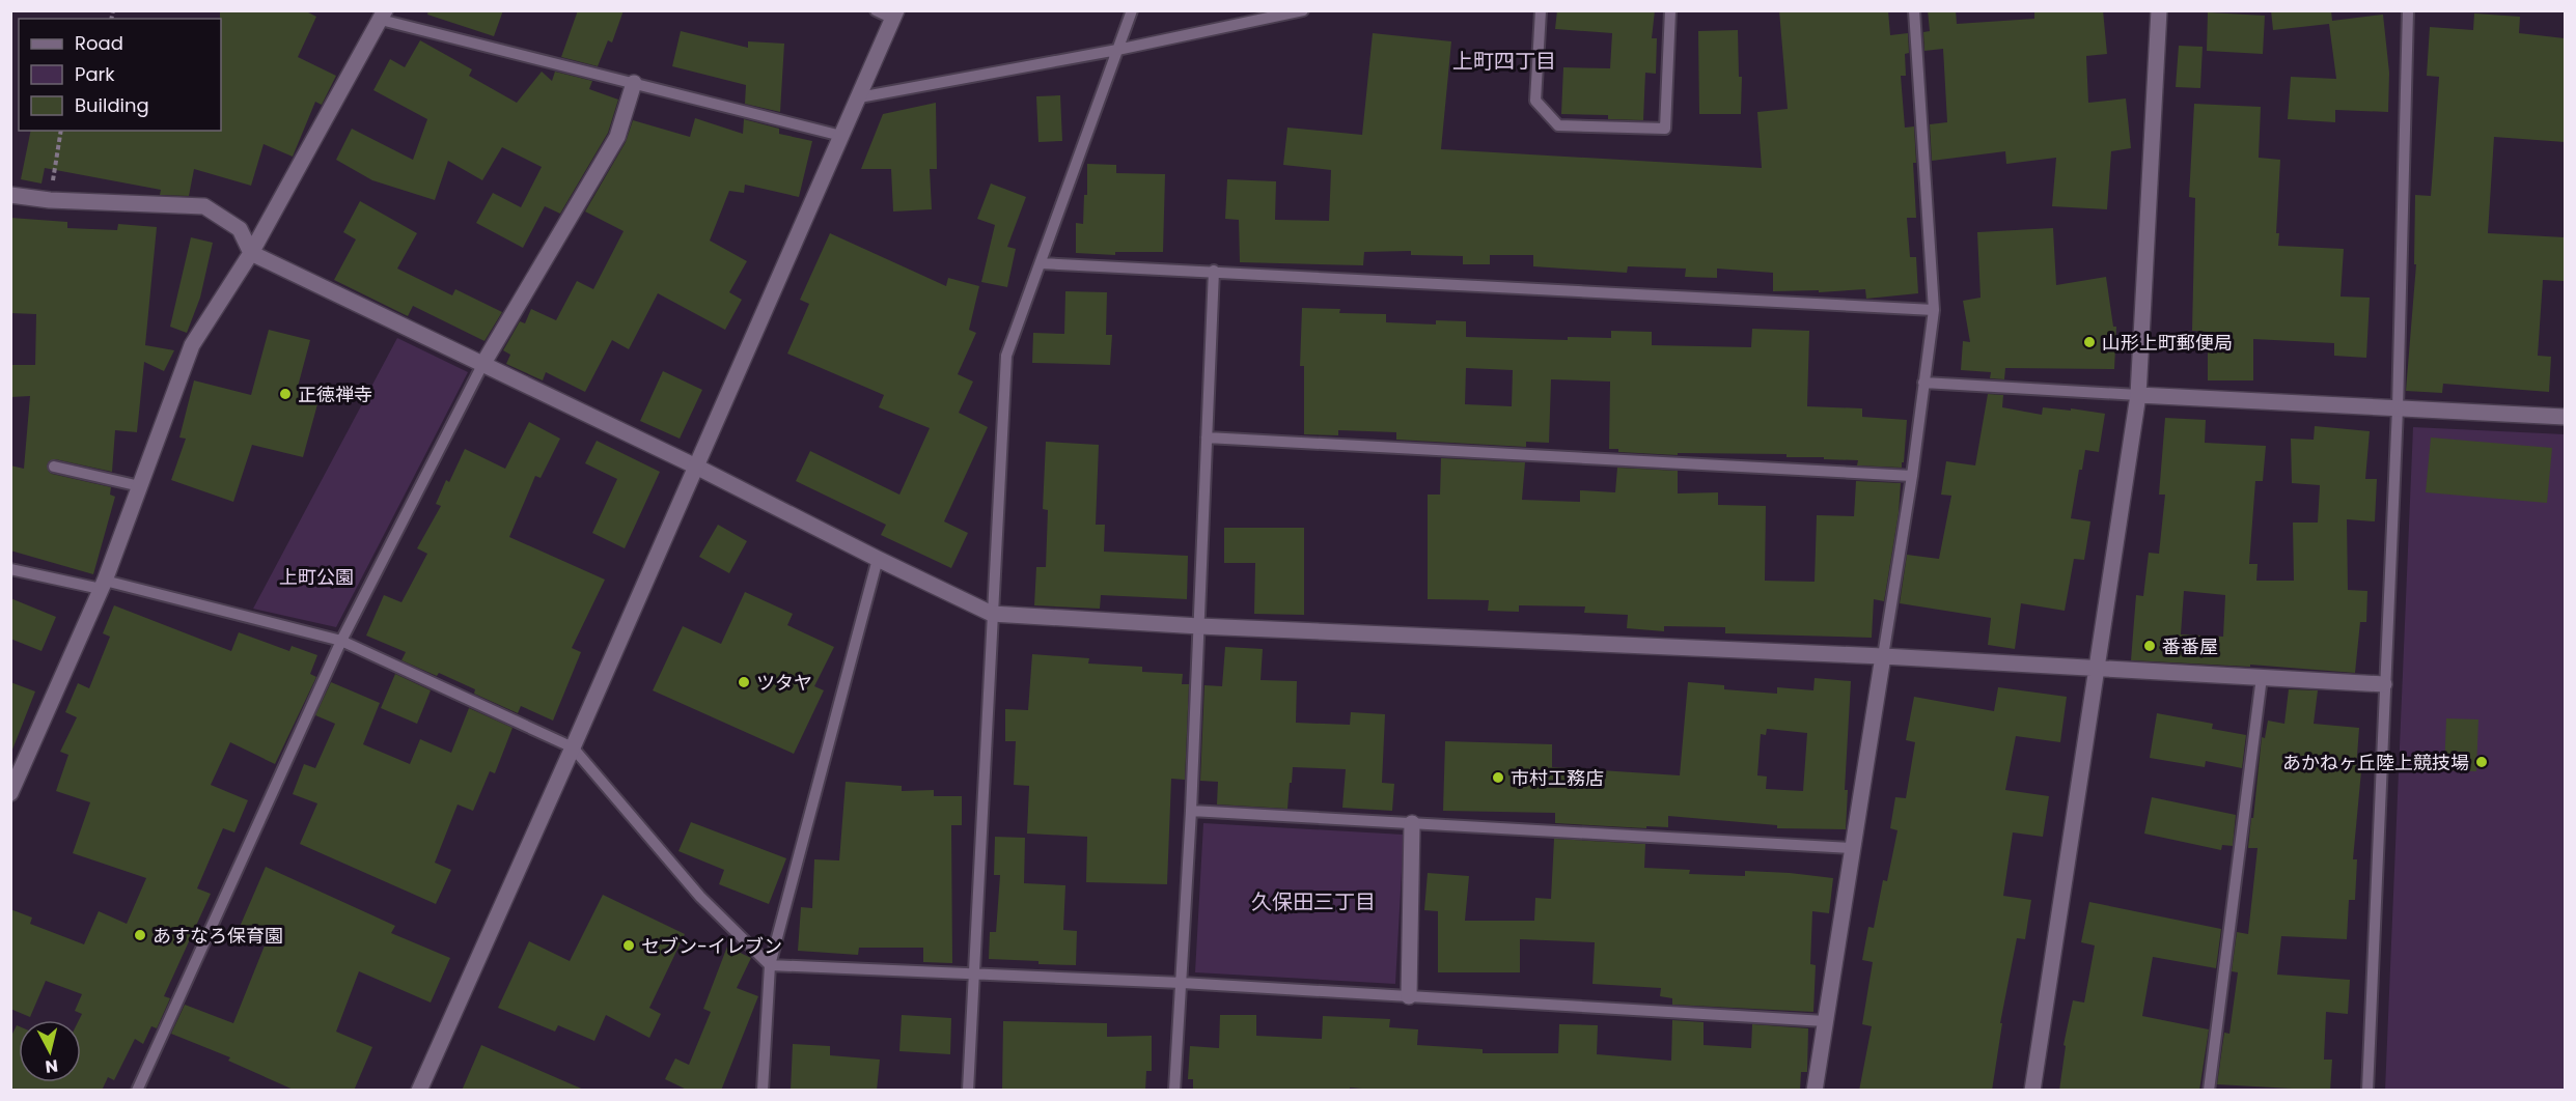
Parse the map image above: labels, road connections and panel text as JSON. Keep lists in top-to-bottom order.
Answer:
{
  "districts": ["上町四丁目", "久保田三丁目"],
  "parks": ["上町公園"],
  "places": [
    "山形上町郵便局",
    "正徳禅寺",
    "番番屋",
    "ツタヤ",
    "あかねヶ丘陸上競技場",
    "市村工務店",
    "あすなろ保育園",
    "セブン-イレブン"
  ],
  "legend": ["Road", "Park", "Building"],
  "north": "bottom"
}
